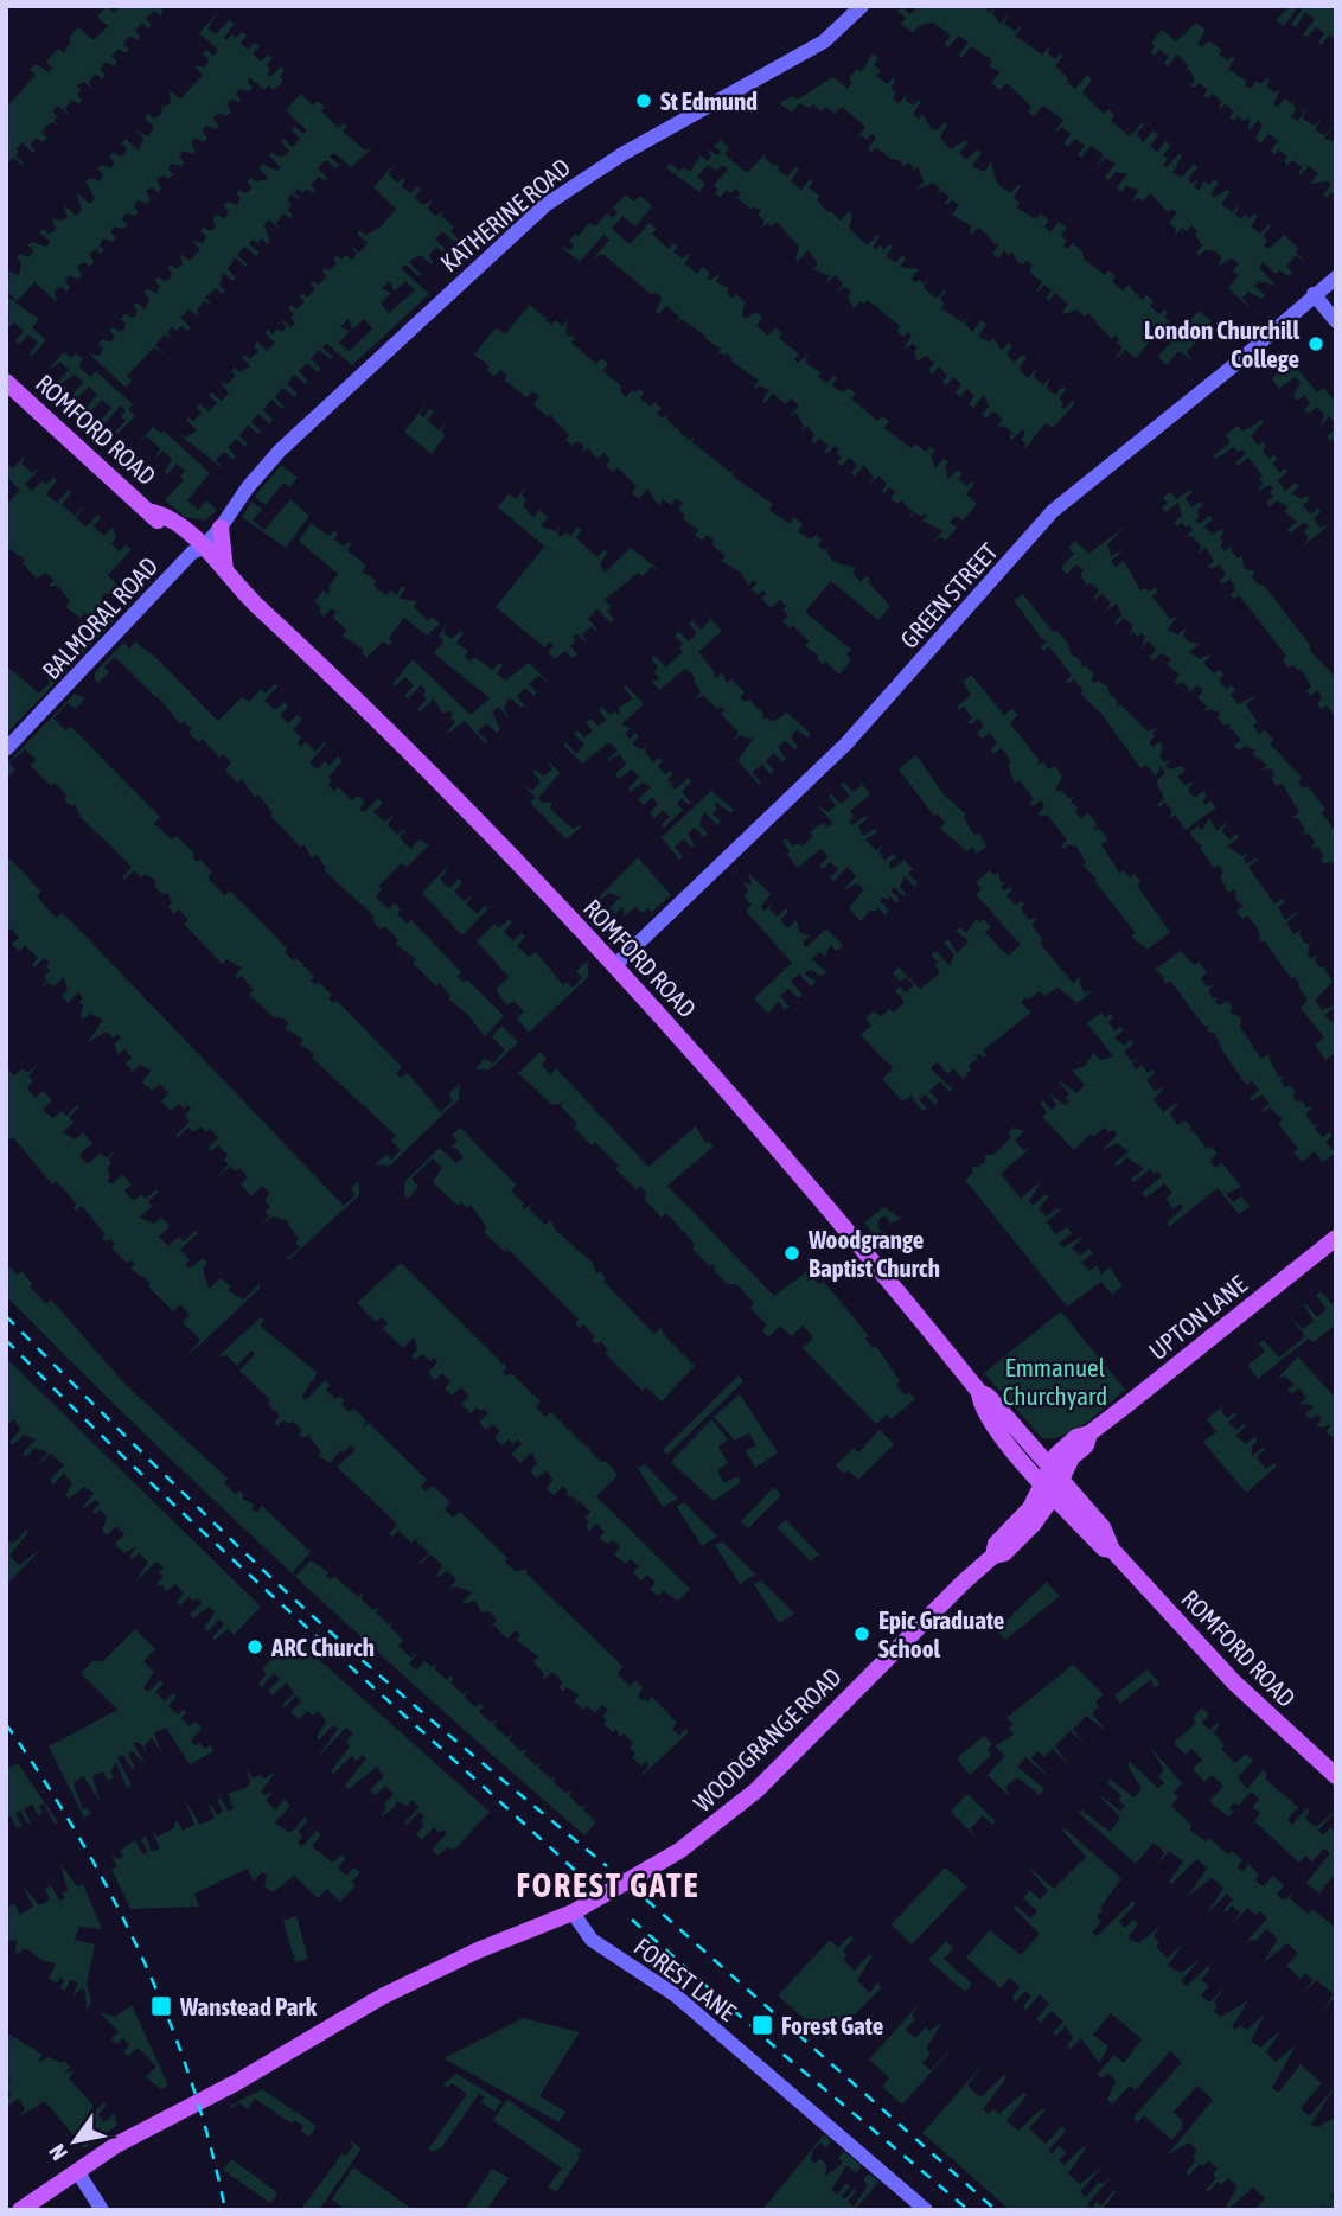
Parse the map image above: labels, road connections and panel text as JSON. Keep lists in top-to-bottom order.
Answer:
{
  "streets": {
    "main road": [
      "KATHERINE ROAD",
      "ROMFORD ROAD",
      "GREEN STREET",
      "BALMORAL ROAD",
      "UPTON LANE",
      "WOODGRANGE ROAD",
      "FOREST LANE"
    ]
  },
  "crossings": [
    ["KATHERINE ROAD", "ROMFORD ROAD"],
    ["KATHERINE ROAD", "BALMORAL ROAD"],
    ["ROMFORD ROAD", "GREEN STREET"],
    ["ROMFORD ROAD", "BALMORAL ROAD"],
    ["ROMFORD ROAD", "UPTON LANE"],
    ["ROMFORD ROAD", "WOODGRANGE ROAD"],
    ["UPTON LANE", "WOODGRANGE ROAD"],
    ["WOODGRANGE ROAD", "FOREST LANE"]
  ],
  "districts": ["FOREST GATE"],
  "parks": ["Emmanuel Churchyard"],
  "places": {
    "other": [
      "St Edmund",
      "London Churchill College",
      "Woodgrange Baptist Church",
      "Epic Graduate School",
      "ARC Church"
    ],
    "transit": ["Wanstead Park", "Forest Gate"]
  },
  "north": "bottom left"
}
